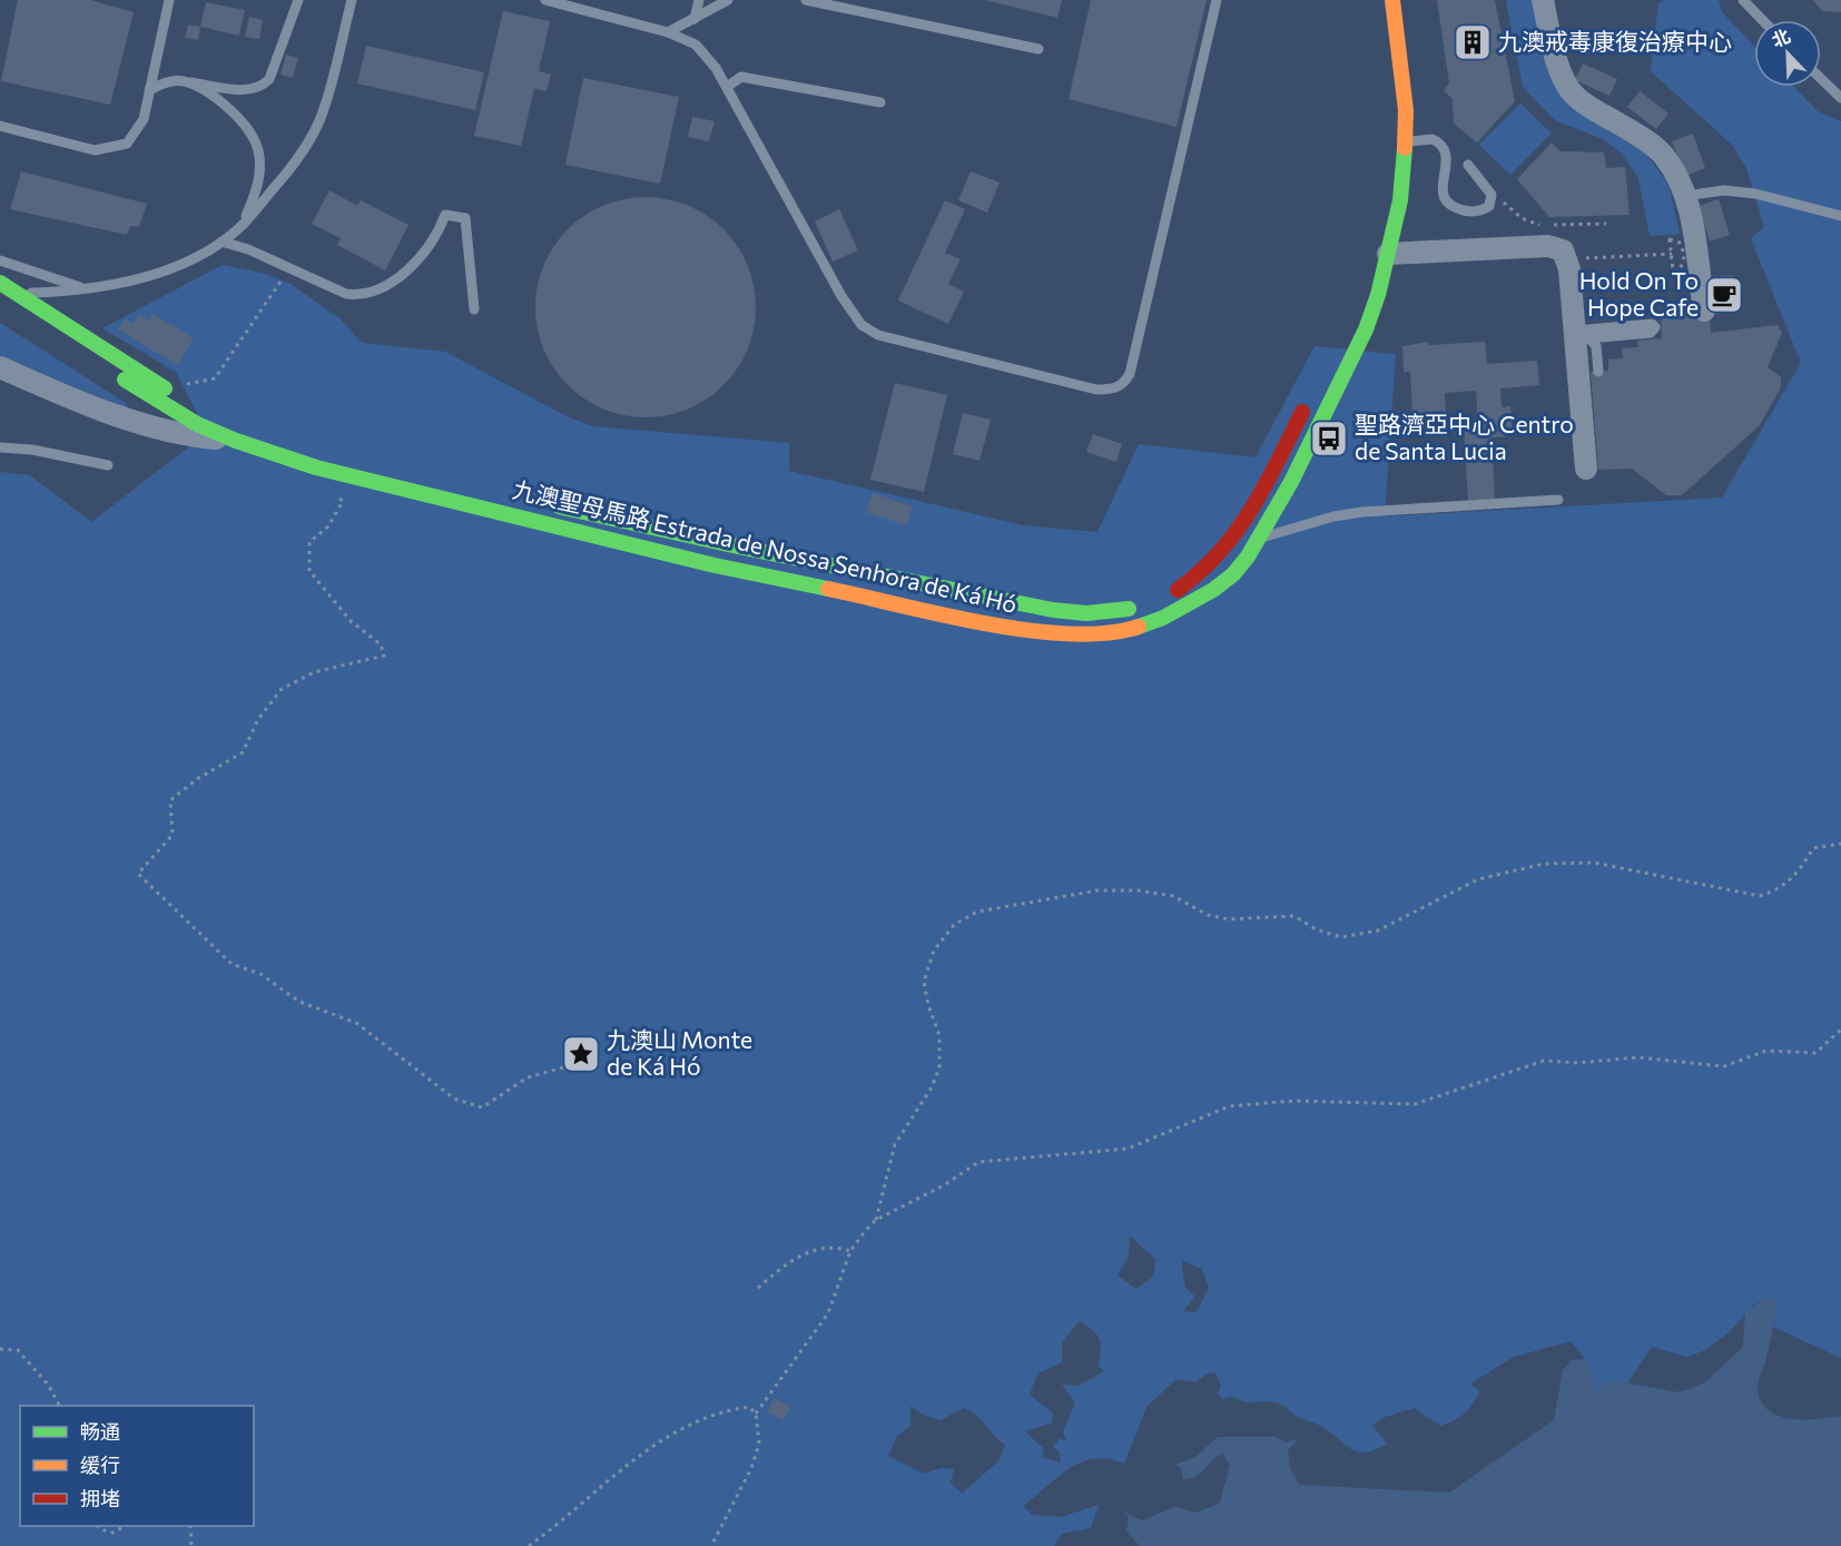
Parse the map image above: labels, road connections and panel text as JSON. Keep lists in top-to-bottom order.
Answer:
{
  "streets": {
    "street": ["九澳聖母馬路 Estrada de Nossa Senhora de Ká Hó"]
  },
  "places": {
    "building": ["九澳戒毒康復治療中心"],
    "cafe": ["Hold On To Hope Cafe"],
    "bus stop": ["聖路濟亞中心 Centro de Santa Lucia"],
    "place": ["九澳山 Monte de Ká Hó"]
  },
  "legend": ["畅通", "缓行", "拥堵"],
  "north": "top left"
}
